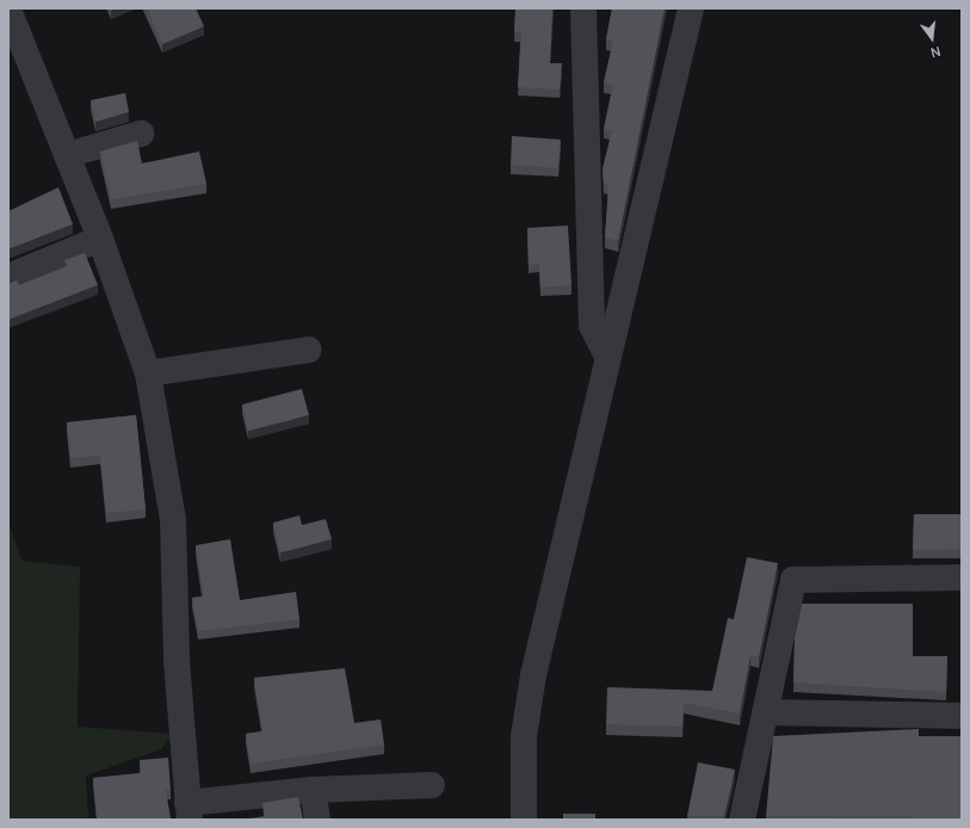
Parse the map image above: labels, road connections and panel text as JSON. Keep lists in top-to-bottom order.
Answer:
{
  "north": "bottom"
}
